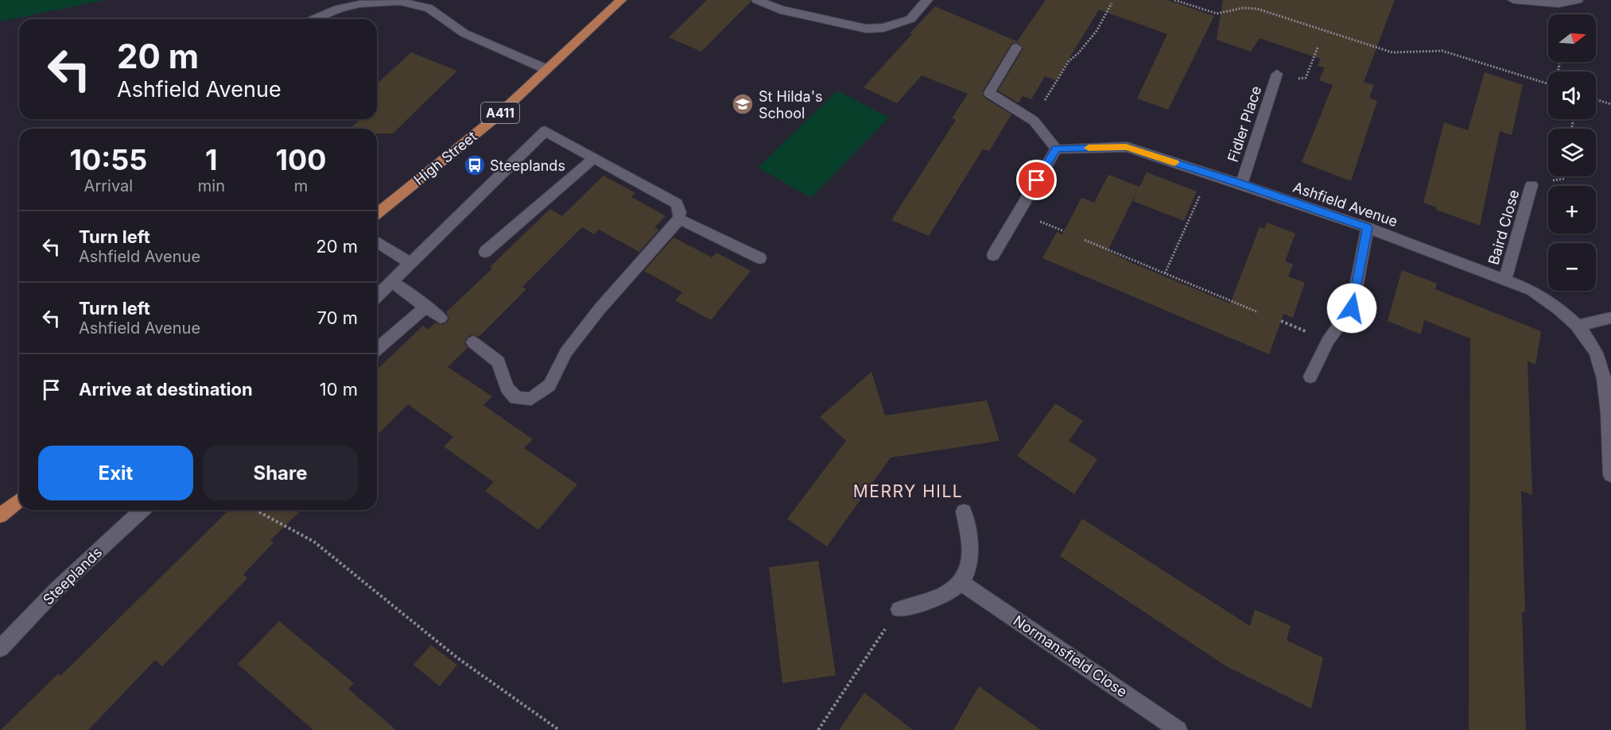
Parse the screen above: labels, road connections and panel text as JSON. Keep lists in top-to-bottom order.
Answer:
{
  "streets": {
    "main road": ["A411", "High Street"],
    "street": [
      "Fidler Place",
      "Ashfield Avenue",
      "Baird Close",
      "Steeplands",
      "Normansfield Close"
    ]
  },
  "crossings": [
    ["Fidler Place", "Ashfield Avenue"],
    ["Ashfield Avenue", "Baird Close"]
  ],
  "districts": ["MERRY HILL"],
  "places": {
    "school or university": ["St Hilda's School"],
    "bus stop": ["Steeplands"]
  },
  "north": "right",
  "page": {
    "map_buttons": ["+", "−"],
    "turn": ["20 m", "Ashfield Avenue"],
    "eta": [
      "10:55",
      "Arrival",
      "1",
      "min",
      "100",
      "m"
    ],
    "list": [
      {
        "name": "Turn left",
        "note": "Ashfield Avenue",
        "value": "20 m"
      },
      {
        "name": "Turn left",
        "note": "Ashfield Avenue",
        "value": "70 m"
      },
      {
        "name": "Arrive at destination",
        "value": "10 m"
      }
    ],
    "buttons": ["Exit", "Share"]
  }
}
